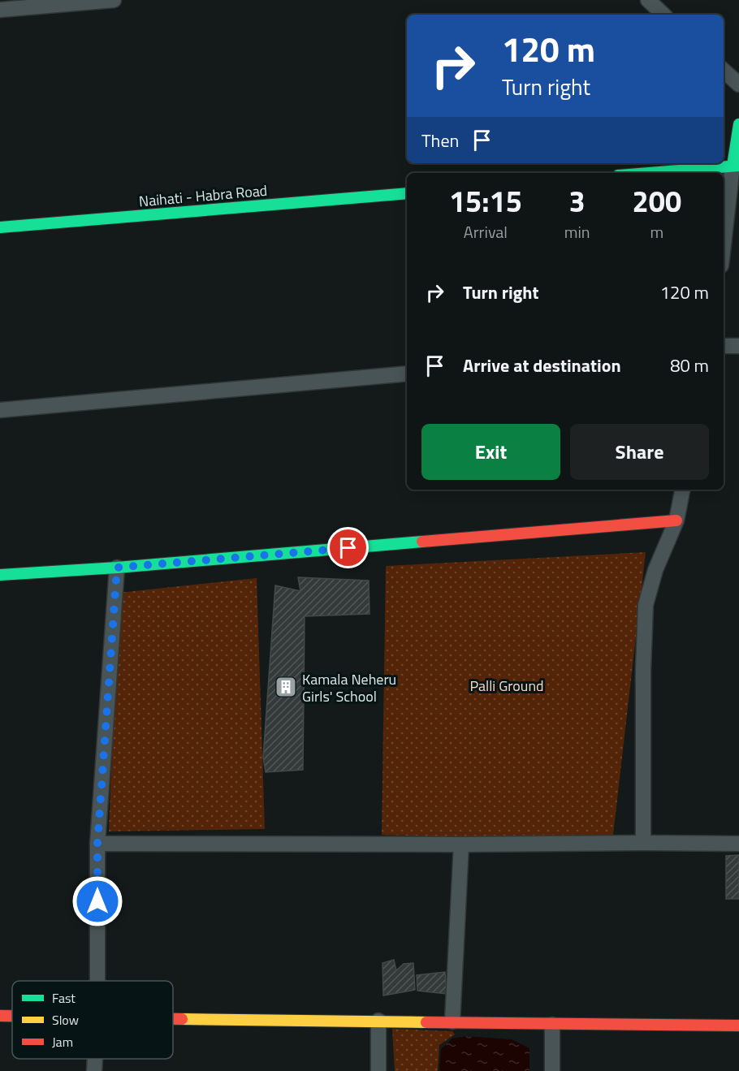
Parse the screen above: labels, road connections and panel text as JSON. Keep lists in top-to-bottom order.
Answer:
{
  "streets": {
    "street": ["Naihati - Habra Road"]
  },
  "parks": ["Palli Ground"],
  "places": {
    "building": ["Kamala Neheru Girls' School"]
  },
  "legend": ["Fast", "Slow", "Jam"],
  "page": {
    "turn": ["120 m", "Turn right"],
    "then": "Then",
    "eta": [
      "15:15",
      "Arrival",
      "3",
      "min",
      "200",
      "m"
    ],
    "list": [
      {
        "name": "Turn right",
        "value": "120 m"
      },
      {
        "name": "Arrive at destination",
        "value": "80 m"
      }
    ],
    "buttons": ["Exit", "Share"]
  }
}
